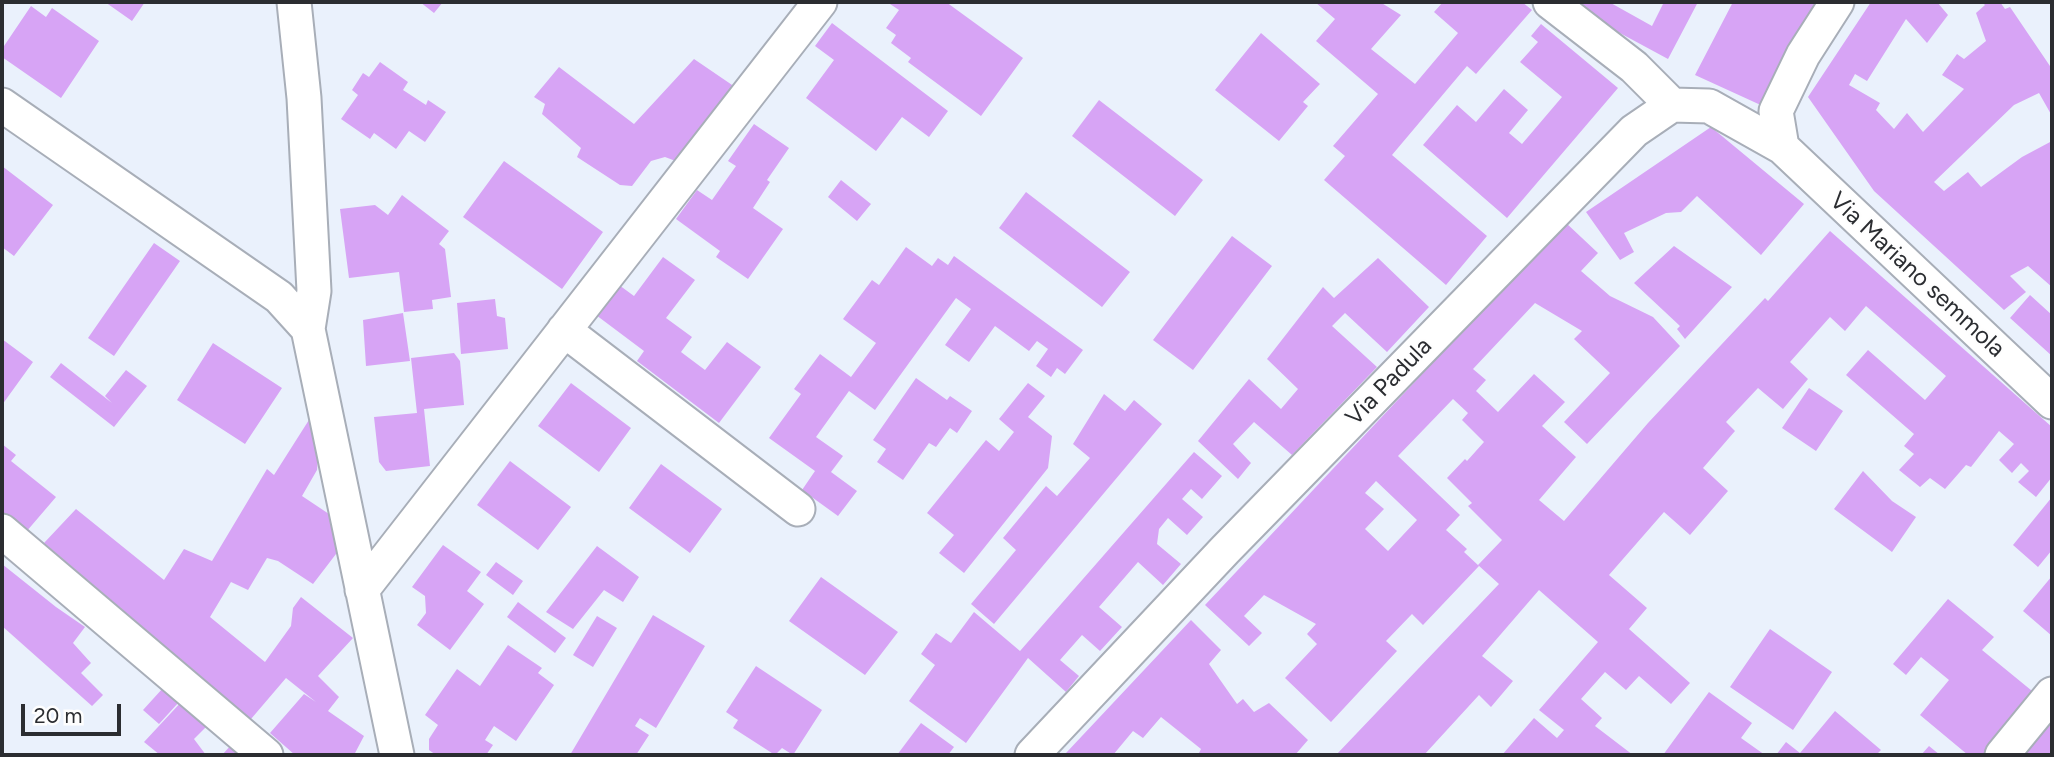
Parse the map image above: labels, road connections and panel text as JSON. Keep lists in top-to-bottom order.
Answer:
{
  "streets": {
    "street": ["Via Mariano semmola", "Via Padula"]
  },
  "scale_bar": "20 m"
}
